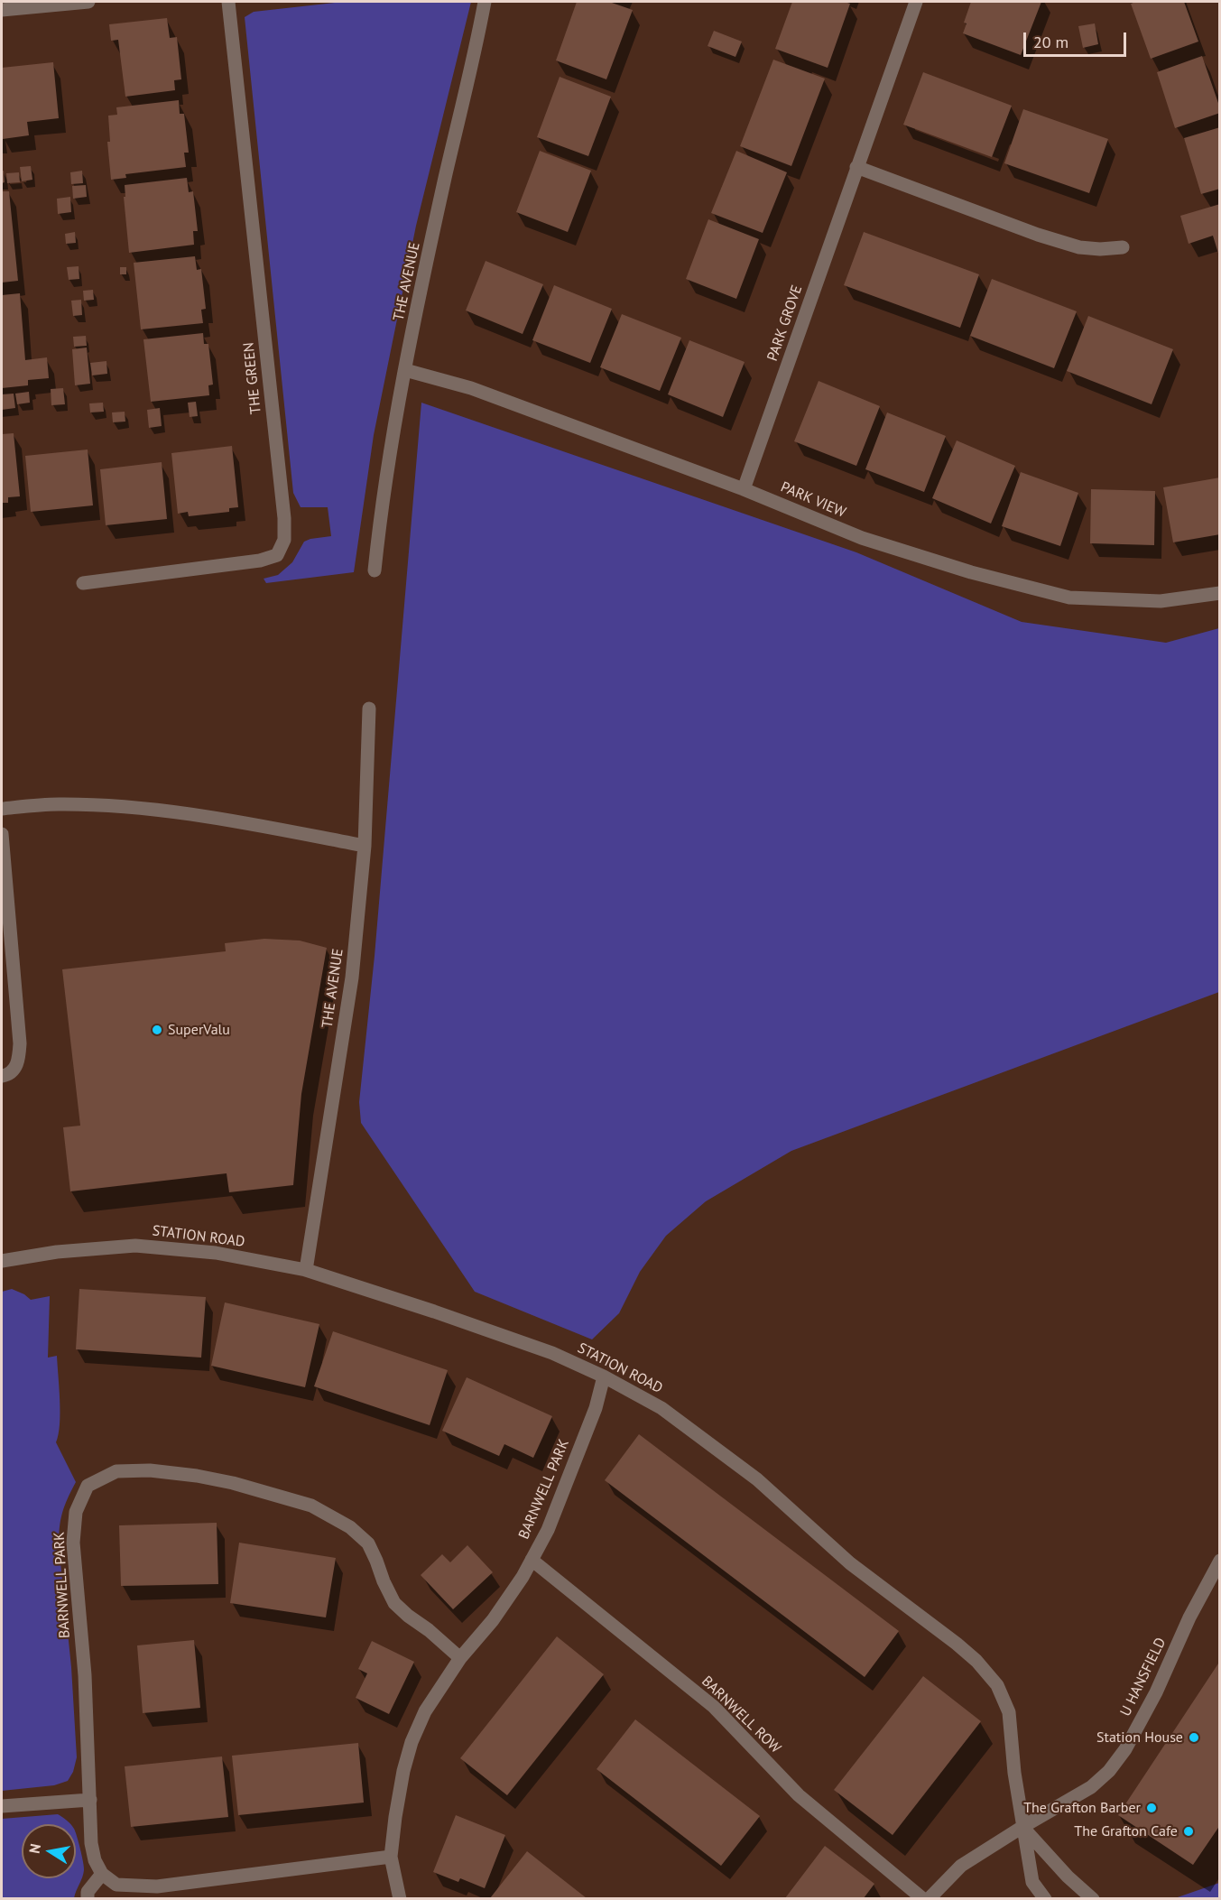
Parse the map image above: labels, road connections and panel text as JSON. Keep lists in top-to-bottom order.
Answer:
{
  "streets": {
    "street": [
      "THE AVENUE",
      "PARK GROVE",
      "THE GREEN",
      "PARK VIEW",
      "STATION ROAD",
      "BARNWELL PARK",
      "U HANSFIELD",
      "BARNWELL ROW"
    ]
  },
  "crossings": [
    ["THE AVENUE", "PARK VIEW"],
    ["THE AVENUE", "STATION ROAD"],
    ["PARK GROVE", "PARK VIEW"],
    ["STATION ROAD", "BARNWELL PARK"],
    ["STATION ROAD", "U HANSFIELD"],
    ["BARNWELL PARK", "BARNWELL ROW"]
  ],
  "places": [
    "SuperValu",
    "Station House",
    "The Grafton Barber",
    "The Grafton Cafe"
  ],
  "scale_bar": "20 m",
  "north": "left"
}
